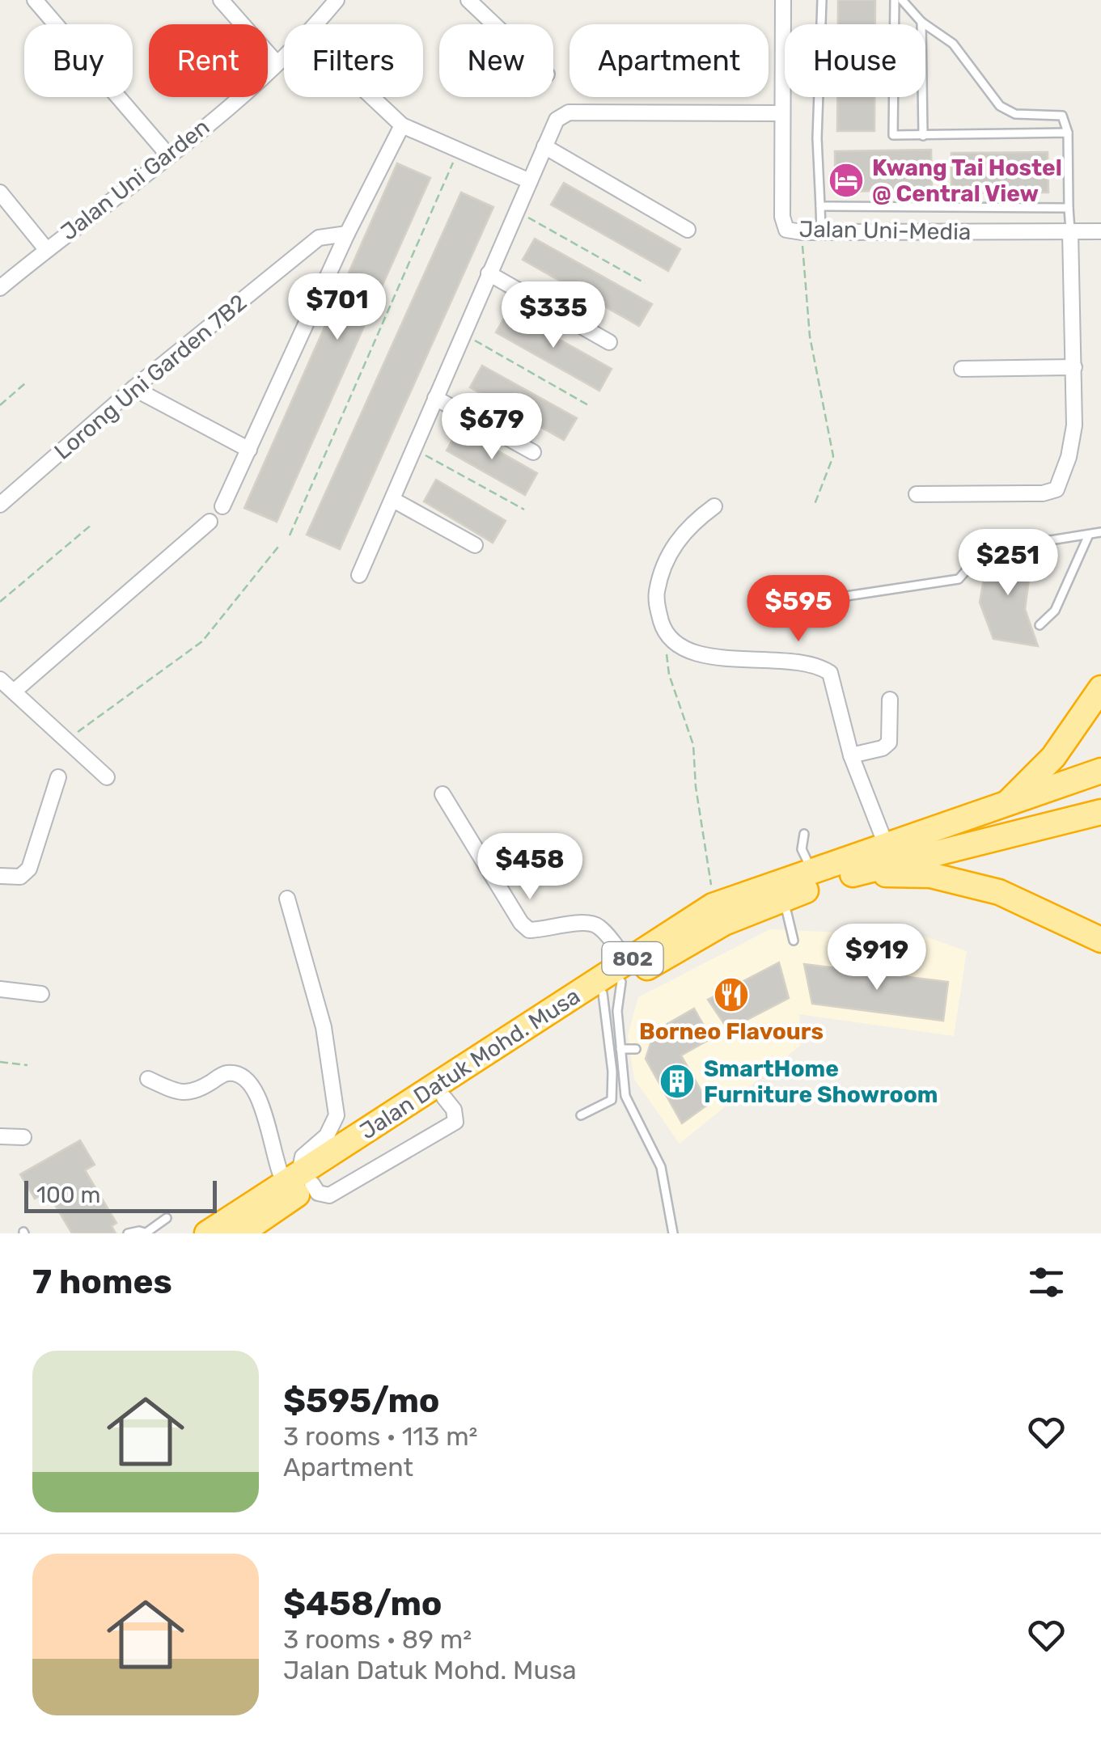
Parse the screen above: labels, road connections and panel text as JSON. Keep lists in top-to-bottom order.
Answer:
{
  "streets": {
    "highway": ["802", "Jalan Datuk Mohd. Musa"],
    "street": ["Jalan Uni Garden", "Jalan Uni-Media", "Lorong Uni Garden 7B2"]
  },
  "places": {
    "hotel": ["Kwang Tai Hostel @ Central View"],
    "restaurant": ["Borneo Flavours"],
    "building": ["SmartHome Furniture Showroom"]
  },
  "scale_bar": "100 m",
  "page": {
    "chip": [
      "Buy",
      "Rent",
      "Filters",
      "New",
      "Apartment",
      "House"
    ],
    "price": [
      "$701",
      "$335",
      "$679",
      "$251",
      "$595",
      "$458",
      "$919"
    ],
    "scale": "100 m",
    "heading": "7 homes",
    "list": [
      {
        "name": "$595/mo",
        "note": "3 rooms · 113 m² · Apartment"
      },
      {
        "name": "$458/mo",
        "note": "3 rooms · 89 m² · Jalan Datuk Mohd. Musa"
      }
    ]
  }
}
